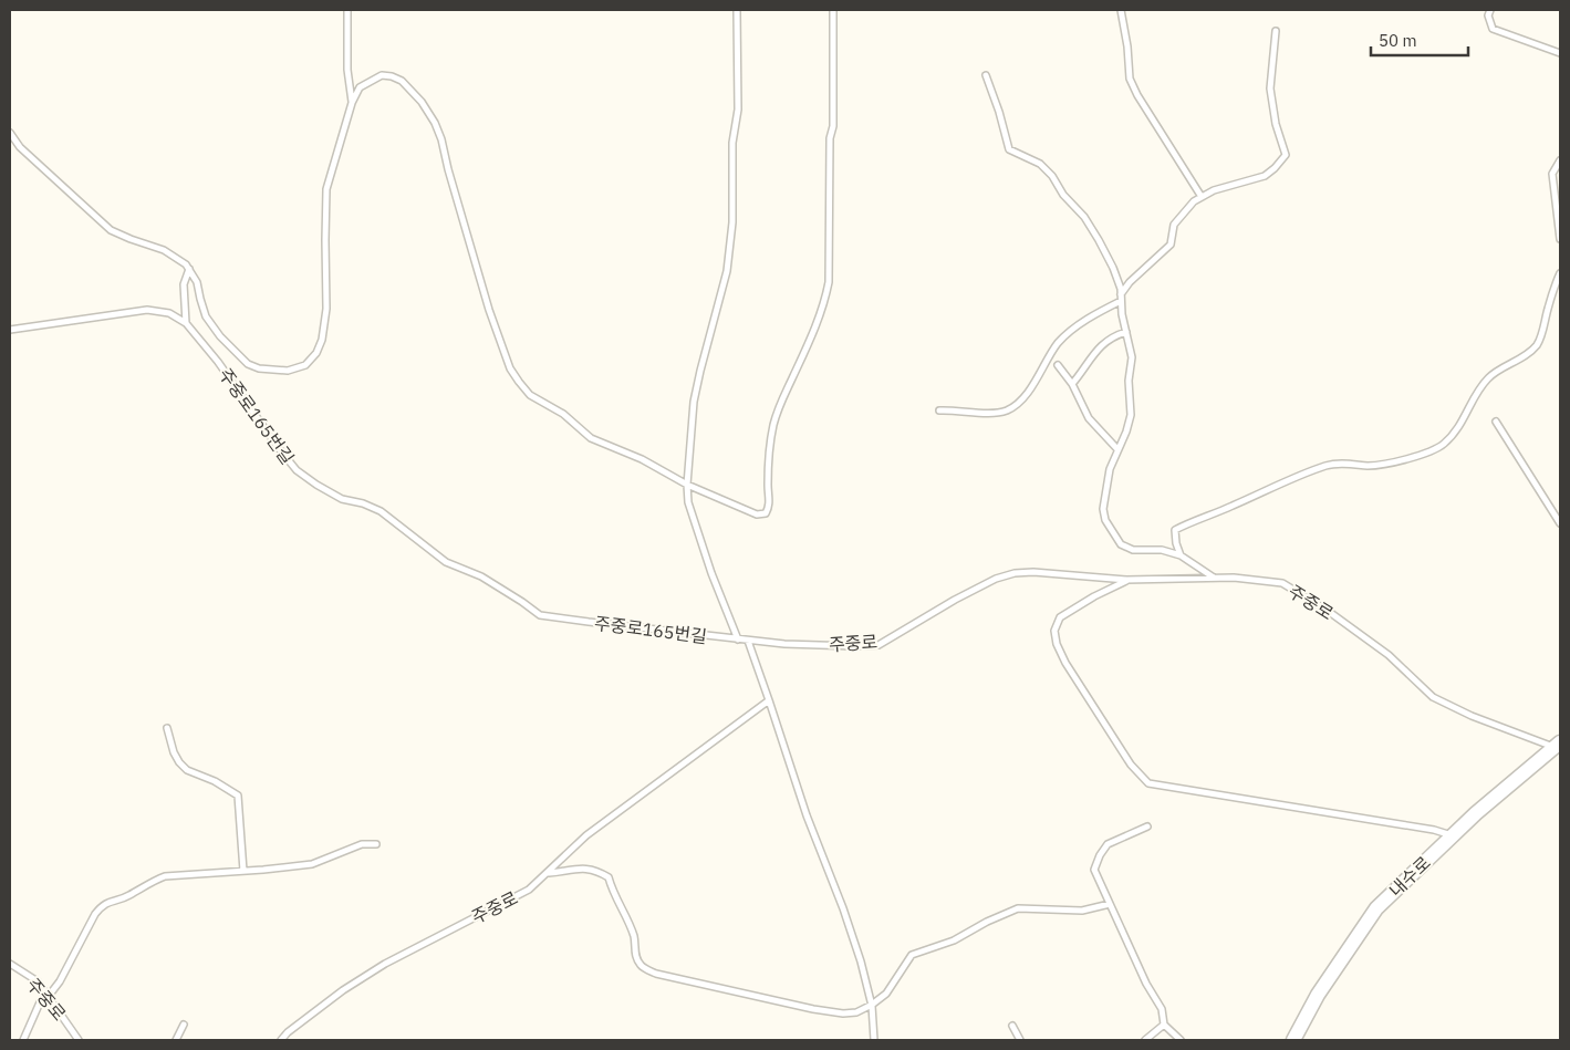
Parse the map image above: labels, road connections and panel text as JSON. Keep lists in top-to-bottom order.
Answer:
{
  "streets": {
    "street": ["내수로"],
    "lane": ["주중로165번길", "주중로"]
  },
  "crossings": [
    ["주중로165번길", "주중로"],
    ["주중로", "내수로"]
  ],
  "scale_bar": "50 m"
}
